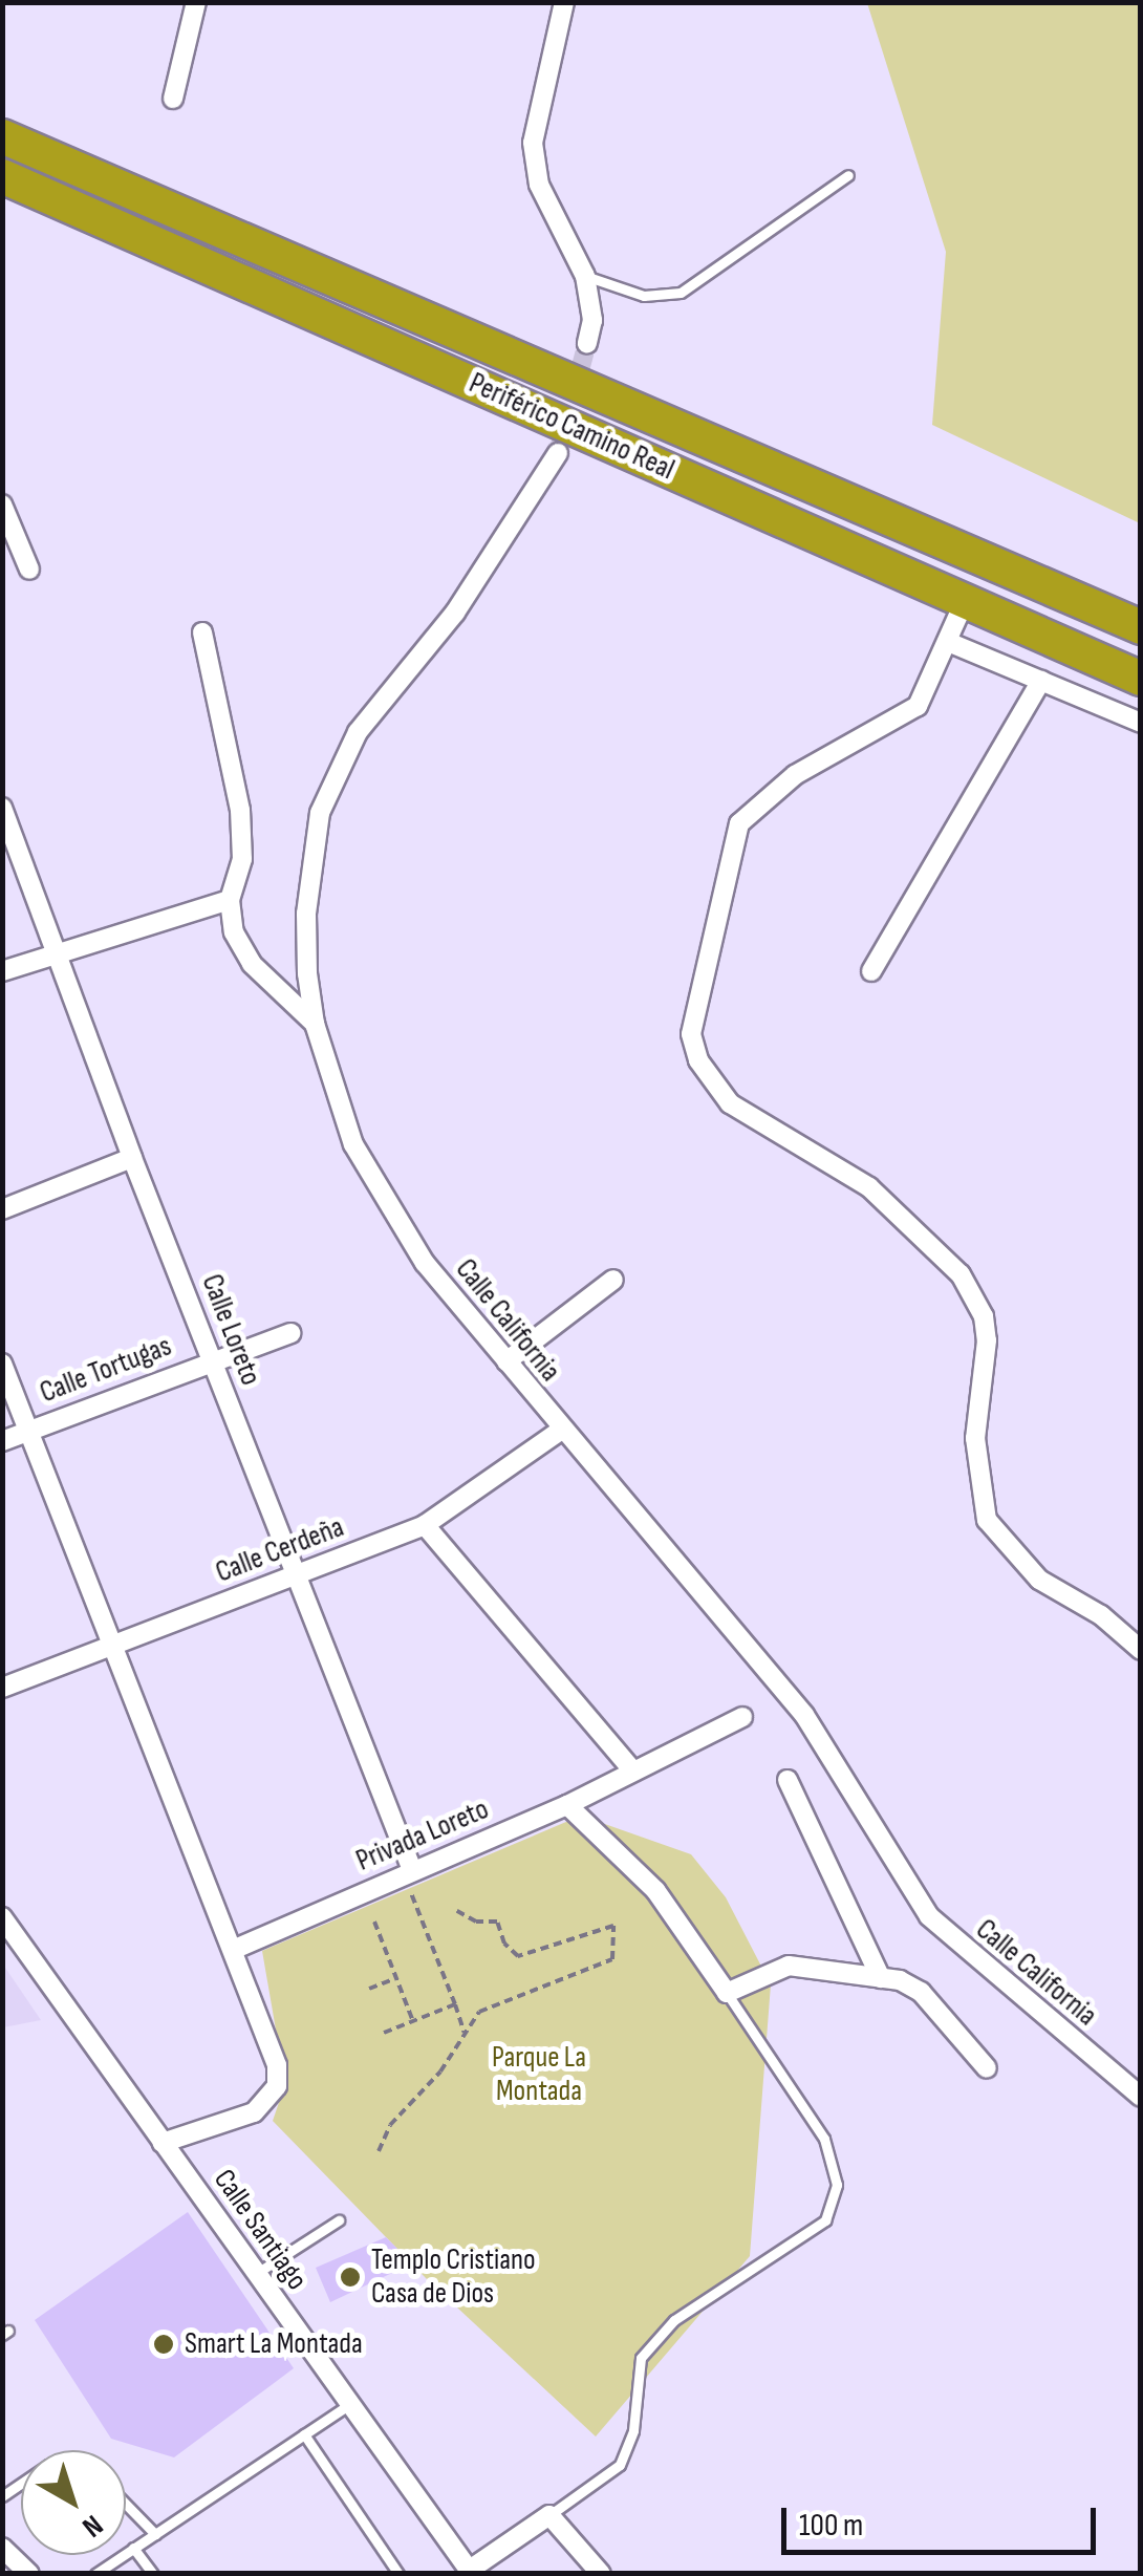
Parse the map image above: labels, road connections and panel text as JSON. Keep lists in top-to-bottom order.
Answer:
{
  "streets": {
    "highway": ["Periférico Camino Real"],
    "street": [
      "Calle California",
      "Calle Loreto",
      "Calle Tortugas",
      "Calle Cerdeña",
      "Privada Loreto",
      "Calle Santiago"
    ]
  },
  "crossings": [
    ["Calle California", "Calle Cerdeña"],
    ["Calle Loreto", "Calle Tortugas"],
    ["Calle Loreto", "Calle Cerdeña"],
    ["Calle Loreto", "Privada Loreto"]
  ],
  "parks": ["Parque La Montada"],
  "places": ["Templo Cristiano Casa de Dios", "Smart La Montada"],
  "scale_bar": "100 m",
  "north": "bottom right"
}
